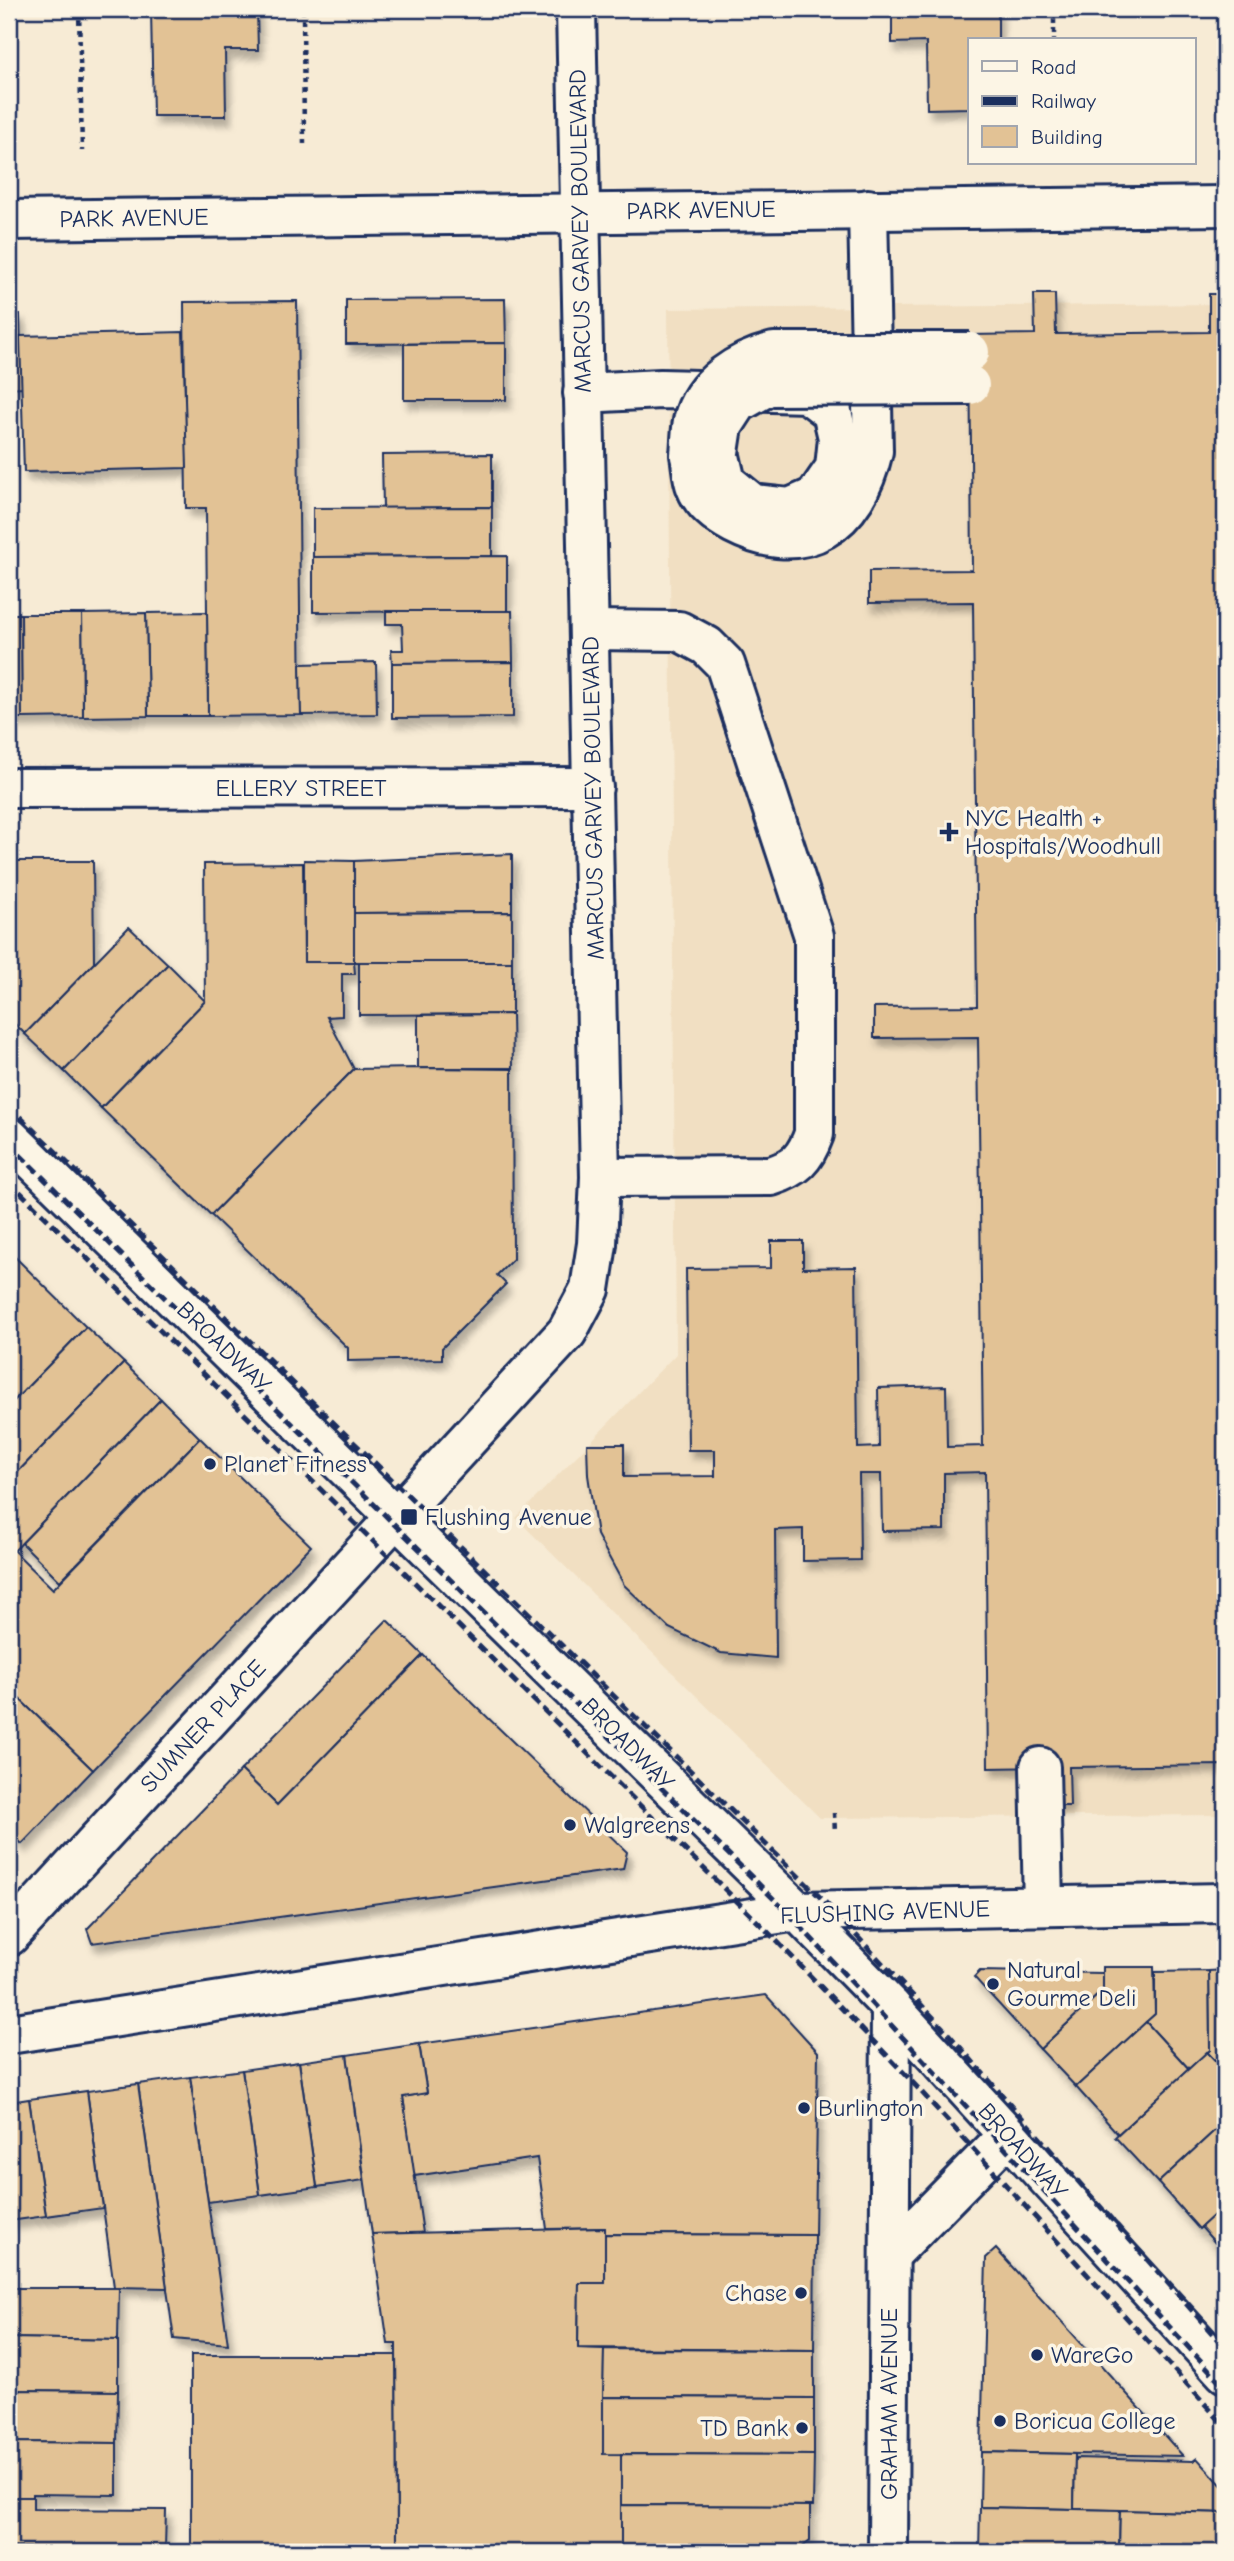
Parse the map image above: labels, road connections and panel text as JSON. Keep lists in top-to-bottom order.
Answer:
{
  "streets": {
    "street": [
      "PARK AVENUE",
      "MARCUS GARVEY BOULEVARD",
      "ELLERY STREET",
      "BROADWAY",
      "SUMNER PLACE",
      "FLUSHING AVENUE",
      "GRAHAM AVENUE"
    ]
  },
  "crossings": [
    ["PARK AVENUE", "MARCUS GARVEY BOULEVARD"],
    ["MARCUS GARVEY BOULEVARD", "ELLERY STREET"],
    ["MARCUS GARVEY BOULEVARD", "BROADWAY"],
    ["MARCUS GARVEY BOULEVARD", "SUMNER PLACE"],
    ["BROADWAY", "SUMNER PLACE"],
    ["BROADWAY", "FLUSHING AVENUE"],
    ["BROADWAY", "GRAHAM AVENUE"]
  ],
  "places": {
    "health": ["NYC Health + Hospitals/Woodhull"],
    "other": [
      "Planet Fitness",
      "Walgreens",
      "Natural Gourme Deli",
      "Burlington",
      "Chase",
      "WareGo",
      "Boricua College",
      "TD Bank"
    ],
    "transit": ["Flushing Avenue"]
  },
  "legend": ["Road", "Railway", "Building"]
}
